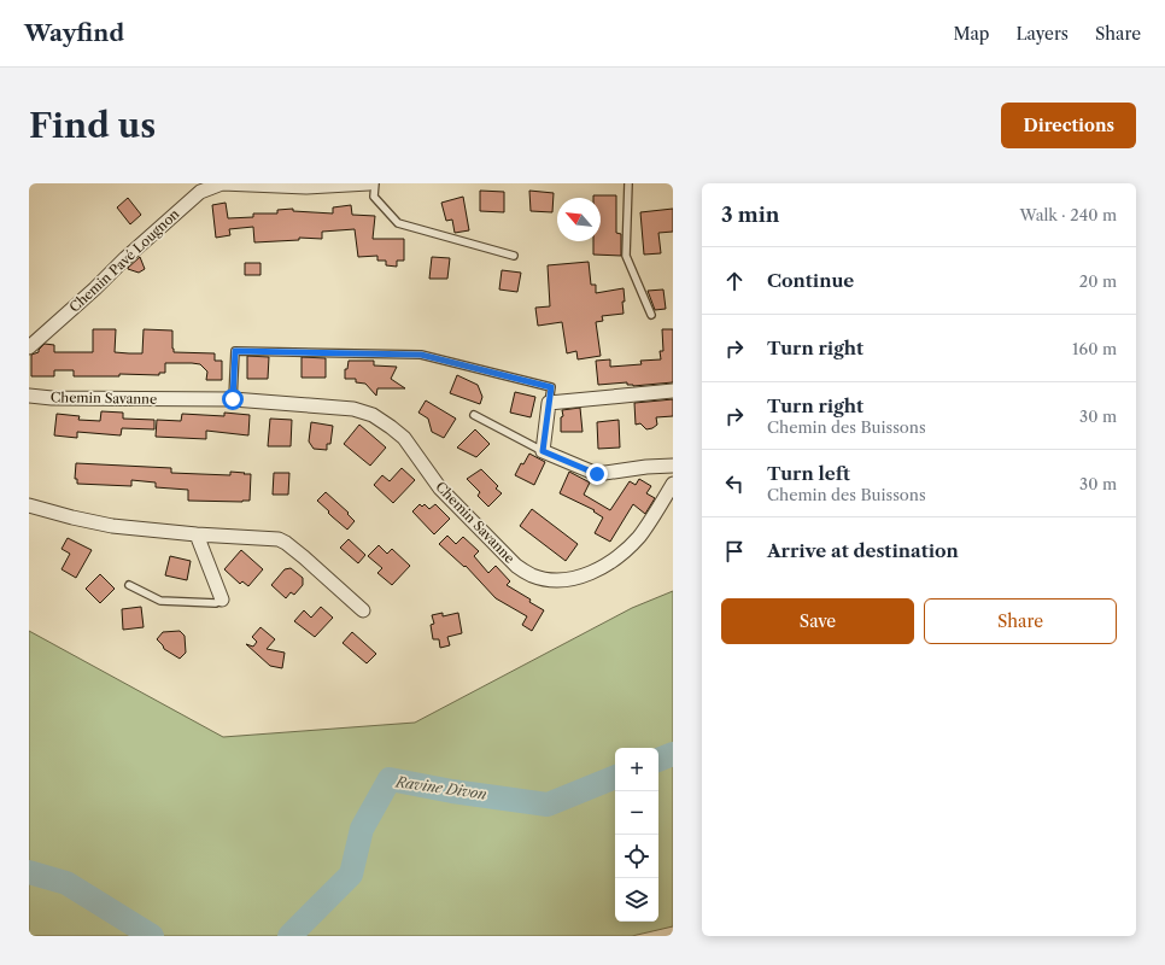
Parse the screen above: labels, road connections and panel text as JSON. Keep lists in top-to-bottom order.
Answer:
{
  "streets": {
    "street": ["Chemin Pavé Lougnon", "Chemin Savanne"]
  },
  "water": ["Ravine Divon"],
  "north": "top left",
  "page": {
    "header": "Wayfind",
    "nav": ["Map", "Layers", "Share"],
    "buttons": [
      "Directions",
      ["Save", "Share"]
    ],
    "title": "Find us",
    "heading": ["3 min", "Walk · 240 m"],
    "list": [
      ["Continue", "20 m"],
      ["Turn right", "160 m"],
      ["Turn right", "Chemin des Buissons", "30 m"],
      ["Turn left", "Chemin des Buissons", "30 m"],
      "Arrive at destination"
    ],
    "map_buttons": ["+", "−"]
  }
}
